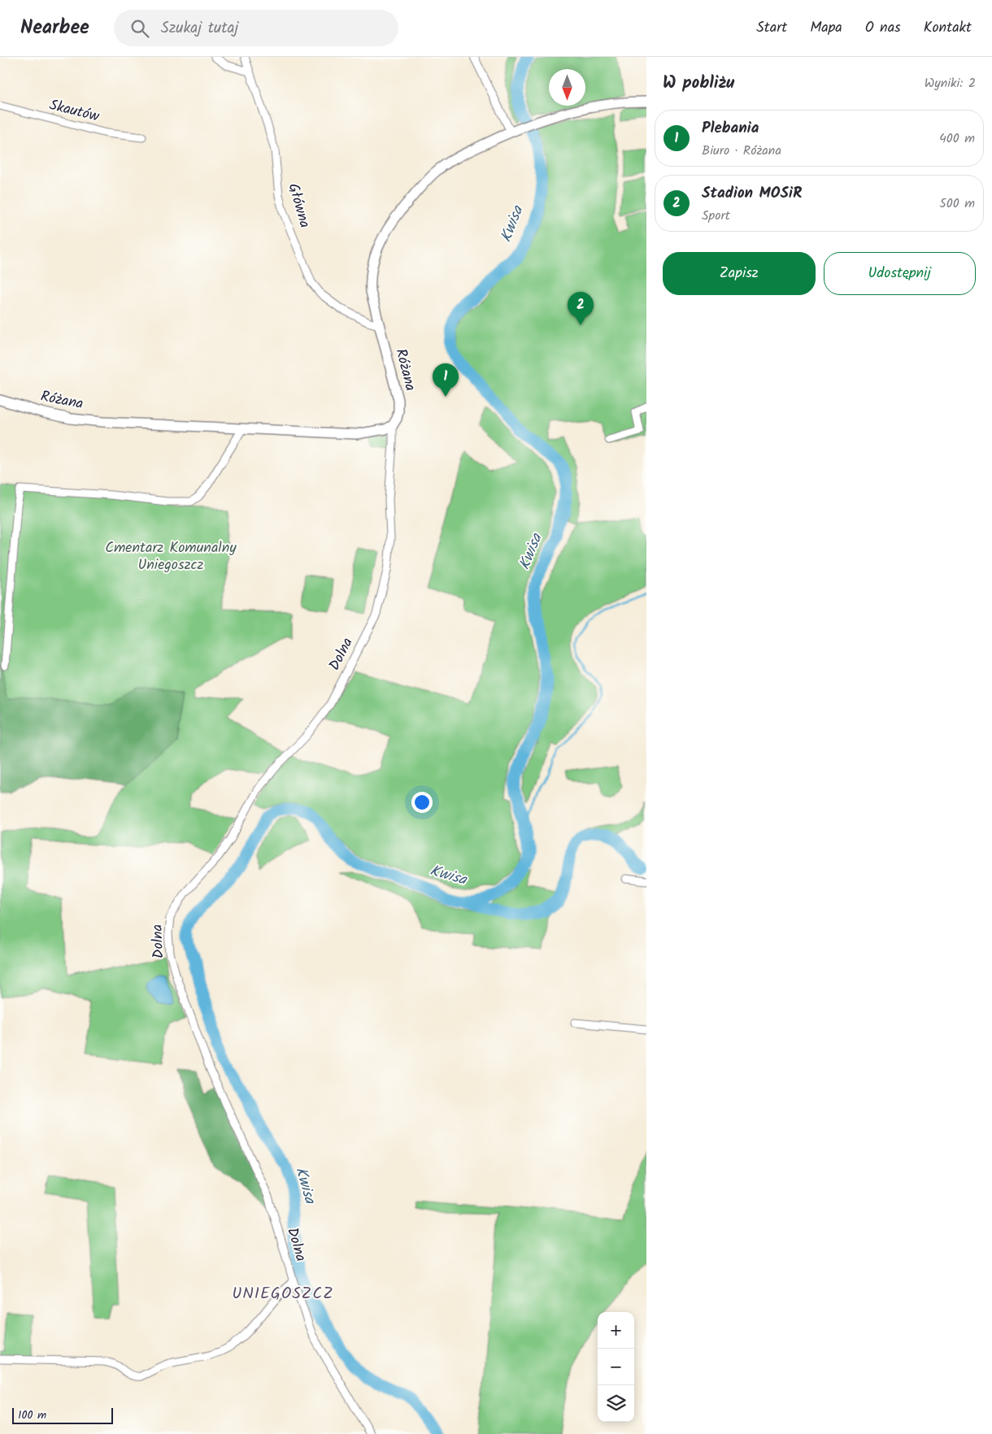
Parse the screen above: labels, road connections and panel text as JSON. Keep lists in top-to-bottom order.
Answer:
{
  "streets": {
    "street": [
      "Skautów",
      "Główna",
      "Różana",
      "Dolna"
    ]
  },
  "crossings": [
    ["Główna", "Różana"],
    ["Różana", "Dolna"]
  ],
  "districts": ["UNIEGOSZCZ"],
  "water": ["Kwisa"],
  "parks": ["Cmentarz Komunalny Uniegoszcz"],
  "scale_bar": "100 m",
  "north": "bottom",
  "page": {
    "header": "Nearbee",
    "search": "Szukaj tutaj",
    "nav": [
      "Start",
      "Mapa",
      "O nas",
      "Kontakt"
    ],
    "heading": ["W pobliżu", "Wyniki: 2"],
    "list": [
      {
        "mark": "1",
        "name": "Plebania",
        "note": "Biuro · Różana",
        "value": "400 m"
      },
      {
        "mark": "2",
        "name": "Stadion MOSiR",
        "note": "Sport",
        "value": "500 m"
      }
    ],
    "buttons": ["Zapisz", "Udostępnij"],
    "pins": ["2", "1"],
    "map_buttons": ["+", "−"],
    "scale": "100 m"
  }
}
